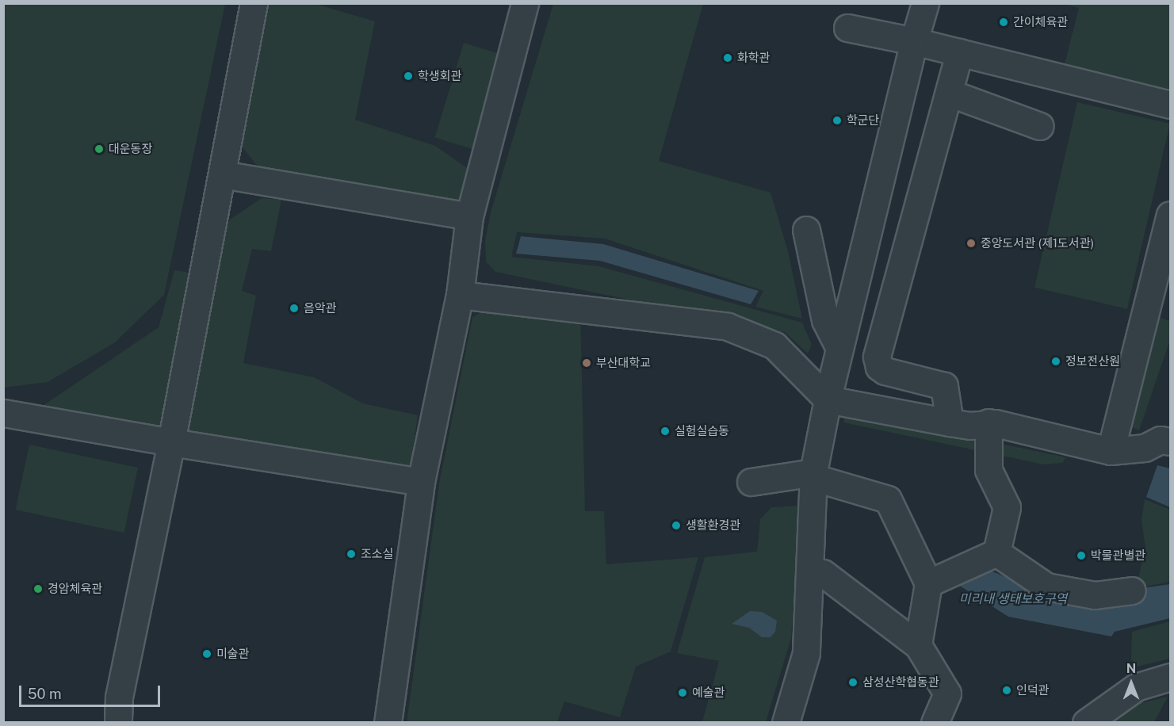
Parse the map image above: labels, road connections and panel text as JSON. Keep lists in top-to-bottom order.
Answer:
{
  "water": ["미리내 생태보호구역"],
  "places": [
    "간이체육관",
    "화학관",
    "학생회관",
    "학군단",
    "대운동장",
    "중앙도서관 (제1도서관)",
    "음악관",
    "정보전산원",
    "부산대학교",
    "실험실습동",
    "생활환경관",
    "조소실",
    "박물관별관",
    "경암체육관",
    "미술관",
    "삼성산학협동관",
    "인덕관",
    "예술관"
  ],
  "scale_bar": "50 m",
  "north": "top"
}
